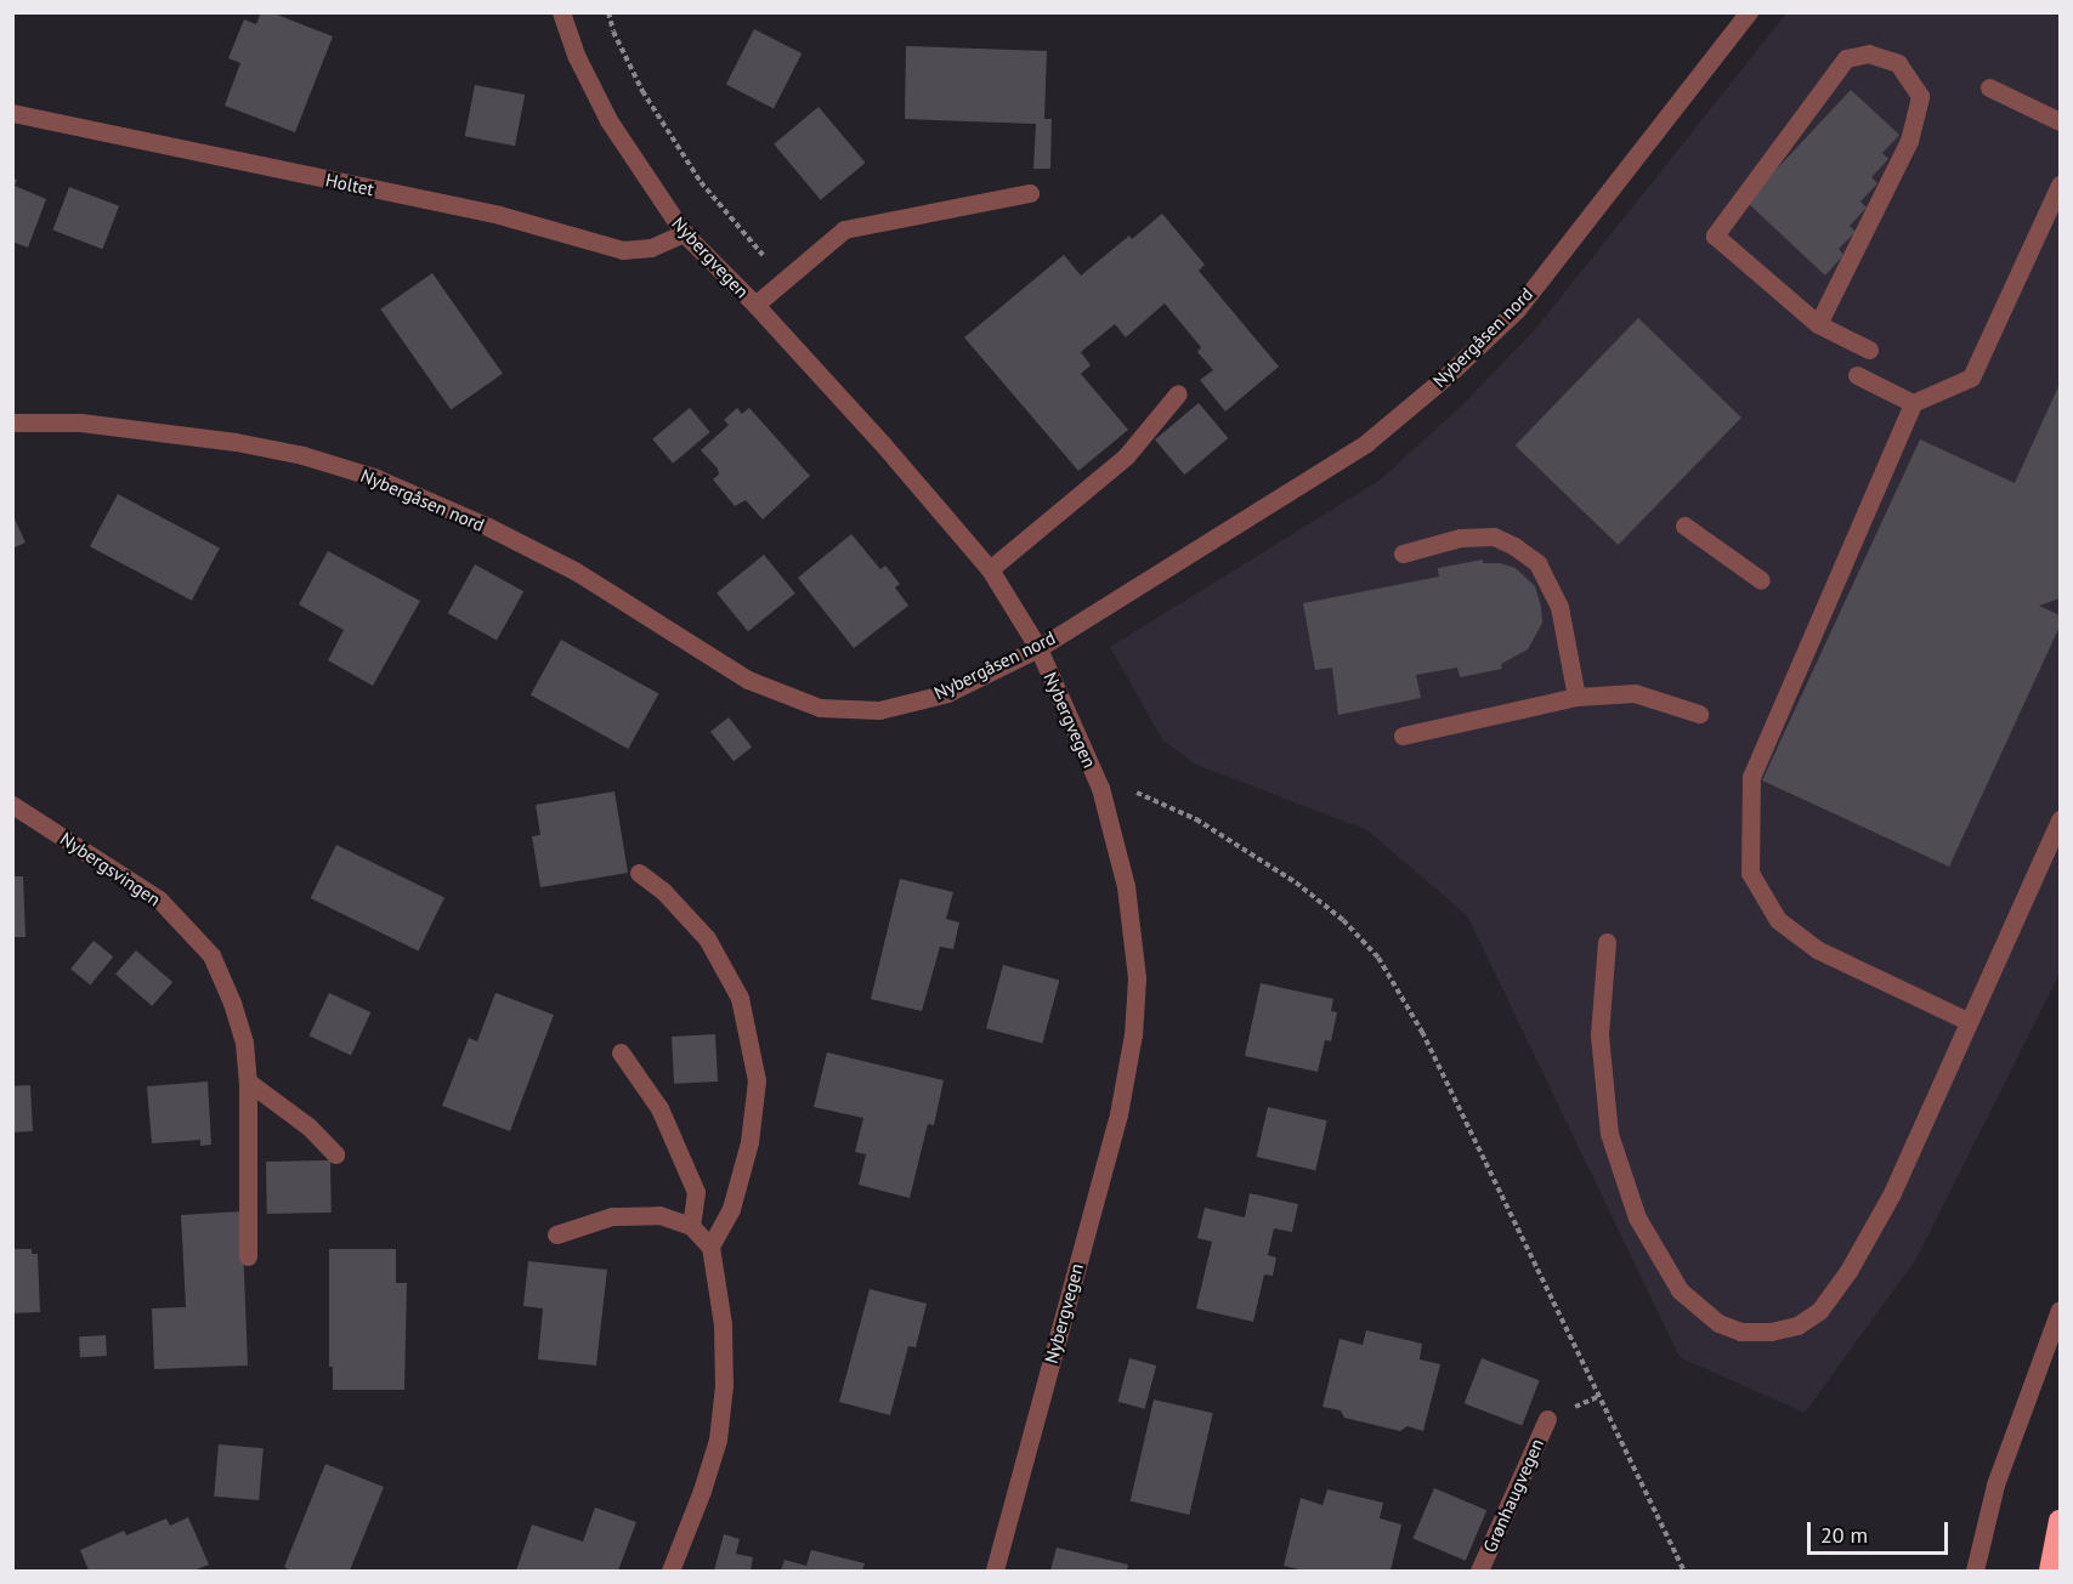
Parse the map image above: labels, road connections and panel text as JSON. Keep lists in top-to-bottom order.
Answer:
{
  "streets": {
    "street": [
      "Holtet",
      "Nybergvegen",
      "Nybergåsen nord",
      "Nybergsvingen",
      "Grønhaugvegen"
    ]
  },
  "crossings": [
    ["Holtet", "Nybergvegen"],
    ["Nybergvegen", "Nybergåsen nord"]
  ],
  "scale_bar": "20 m"
}
